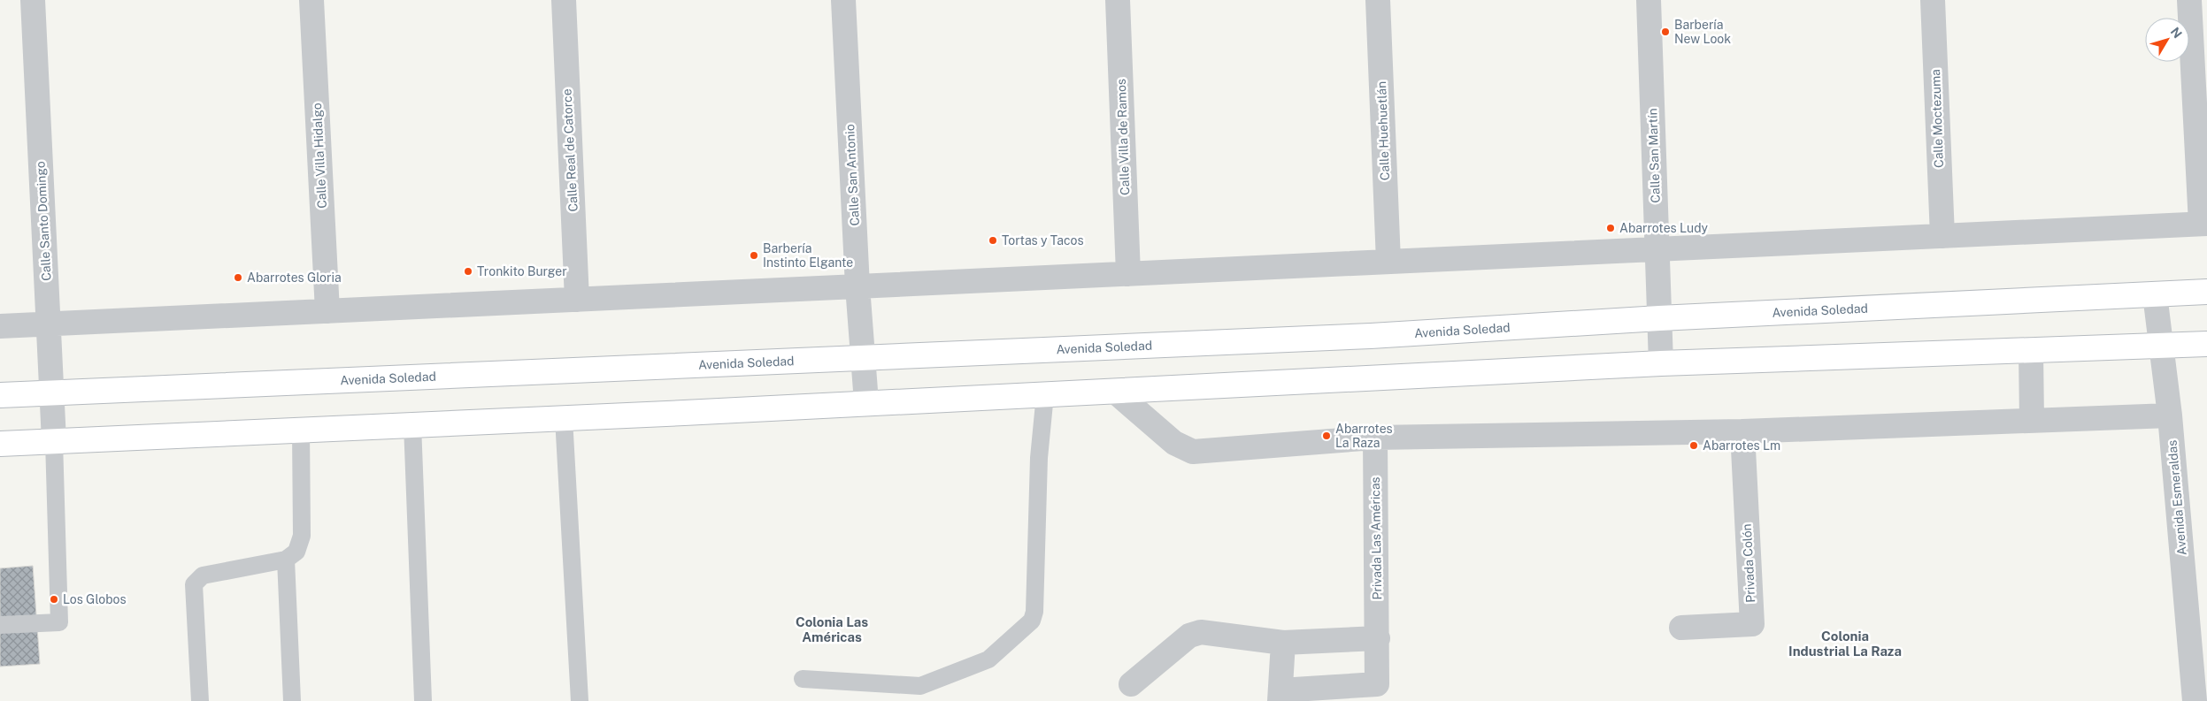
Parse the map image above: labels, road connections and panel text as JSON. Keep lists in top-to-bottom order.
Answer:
{
  "streets": {
    "street": [
      "Calle Moctezuma",
      "Calle Huehuetlán",
      "Calle Villa de Ramos",
      "Calle Real de Catorce",
      "Calle Villa Hidalgo",
      "Calle San Martín",
      "Calle San Antonio",
      "Calle Santo Domingo",
      "Avenida Soledad",
      "Avenida Esmeraldas",
      "Privada Las Américas",
      "Privada Colón"
    ]
  },
  "crossings": [
    ["Calle San Martín", "Avenida Soledad"],
    ["Calle San Antonio", "Avenida Soledad"],
    ["Calle Santo Domingo", "Avenida Soledad"],
    ["Avenida Soledad", "Avenida Esmeraldas"]
  ],
  "districts": ["Colonia Las Américas", "Colonia Industrial La Raza"],
  "places": [
    "Barbería New Look",
    "Abarrotes Ludy",
    "Tortas y Tacos",
    "Barbería Instinto Elgante",
    "Tronkito Burger",
    "Abarrotes Gloria",
    "Abarrotes La Raza",
    "Abarrotes Lm",
    "Los Globos"
  ],
  "north": "top right"
}
